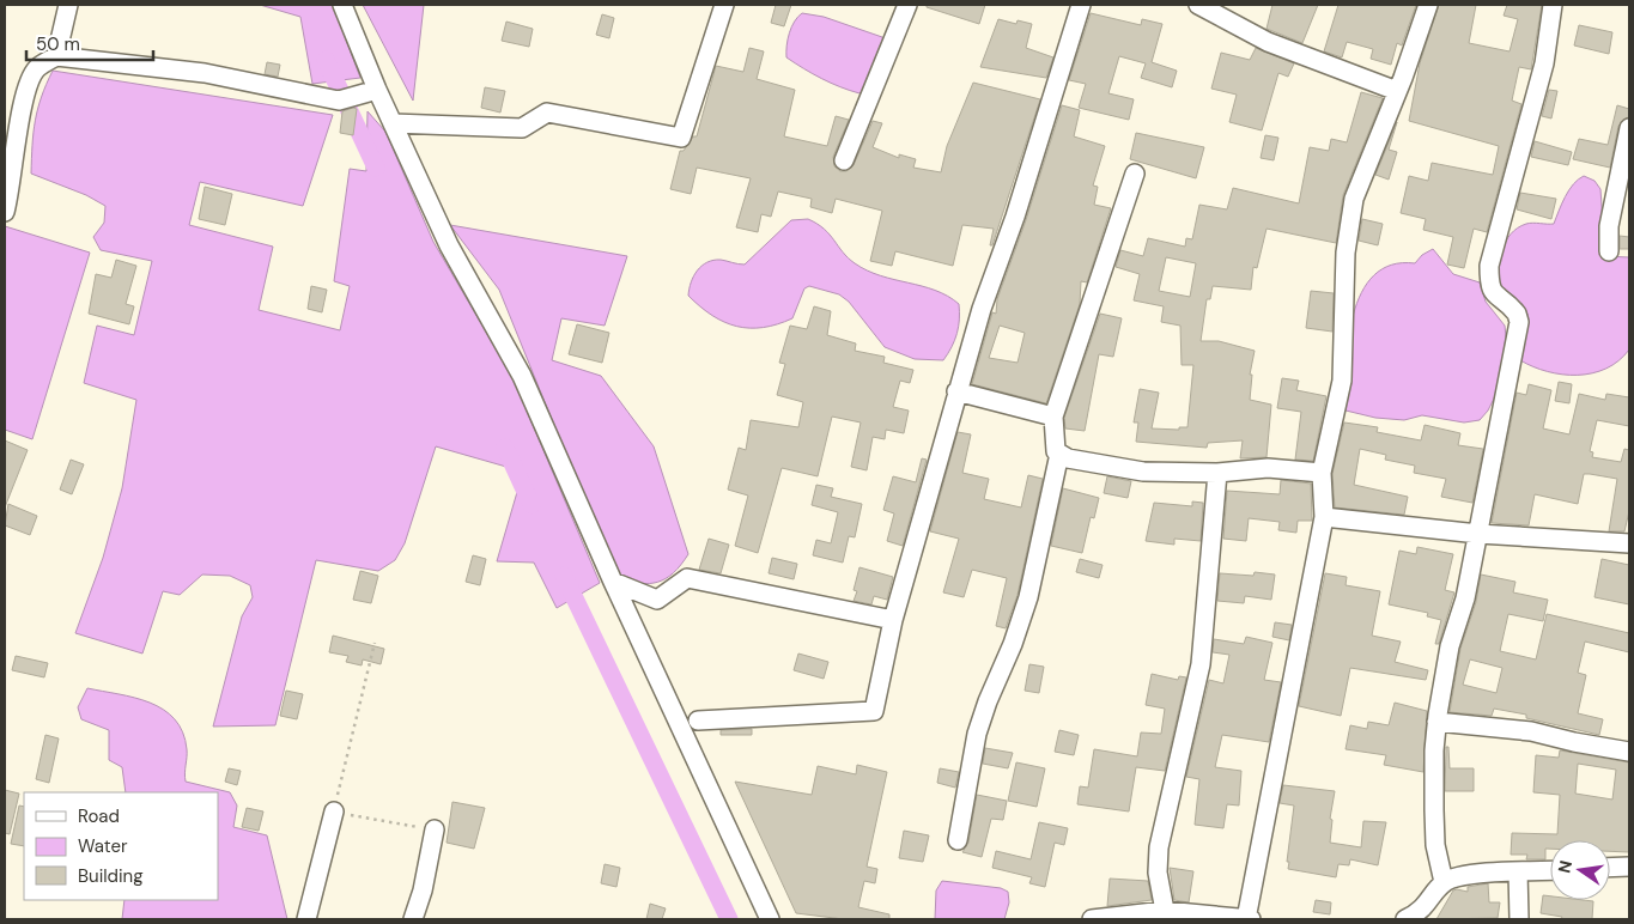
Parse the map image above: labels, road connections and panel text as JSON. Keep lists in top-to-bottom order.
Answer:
{
  "legend": ["Road", "Water", "Building"],
  "scale_bar": "50 m",
  "north": "left"
}
